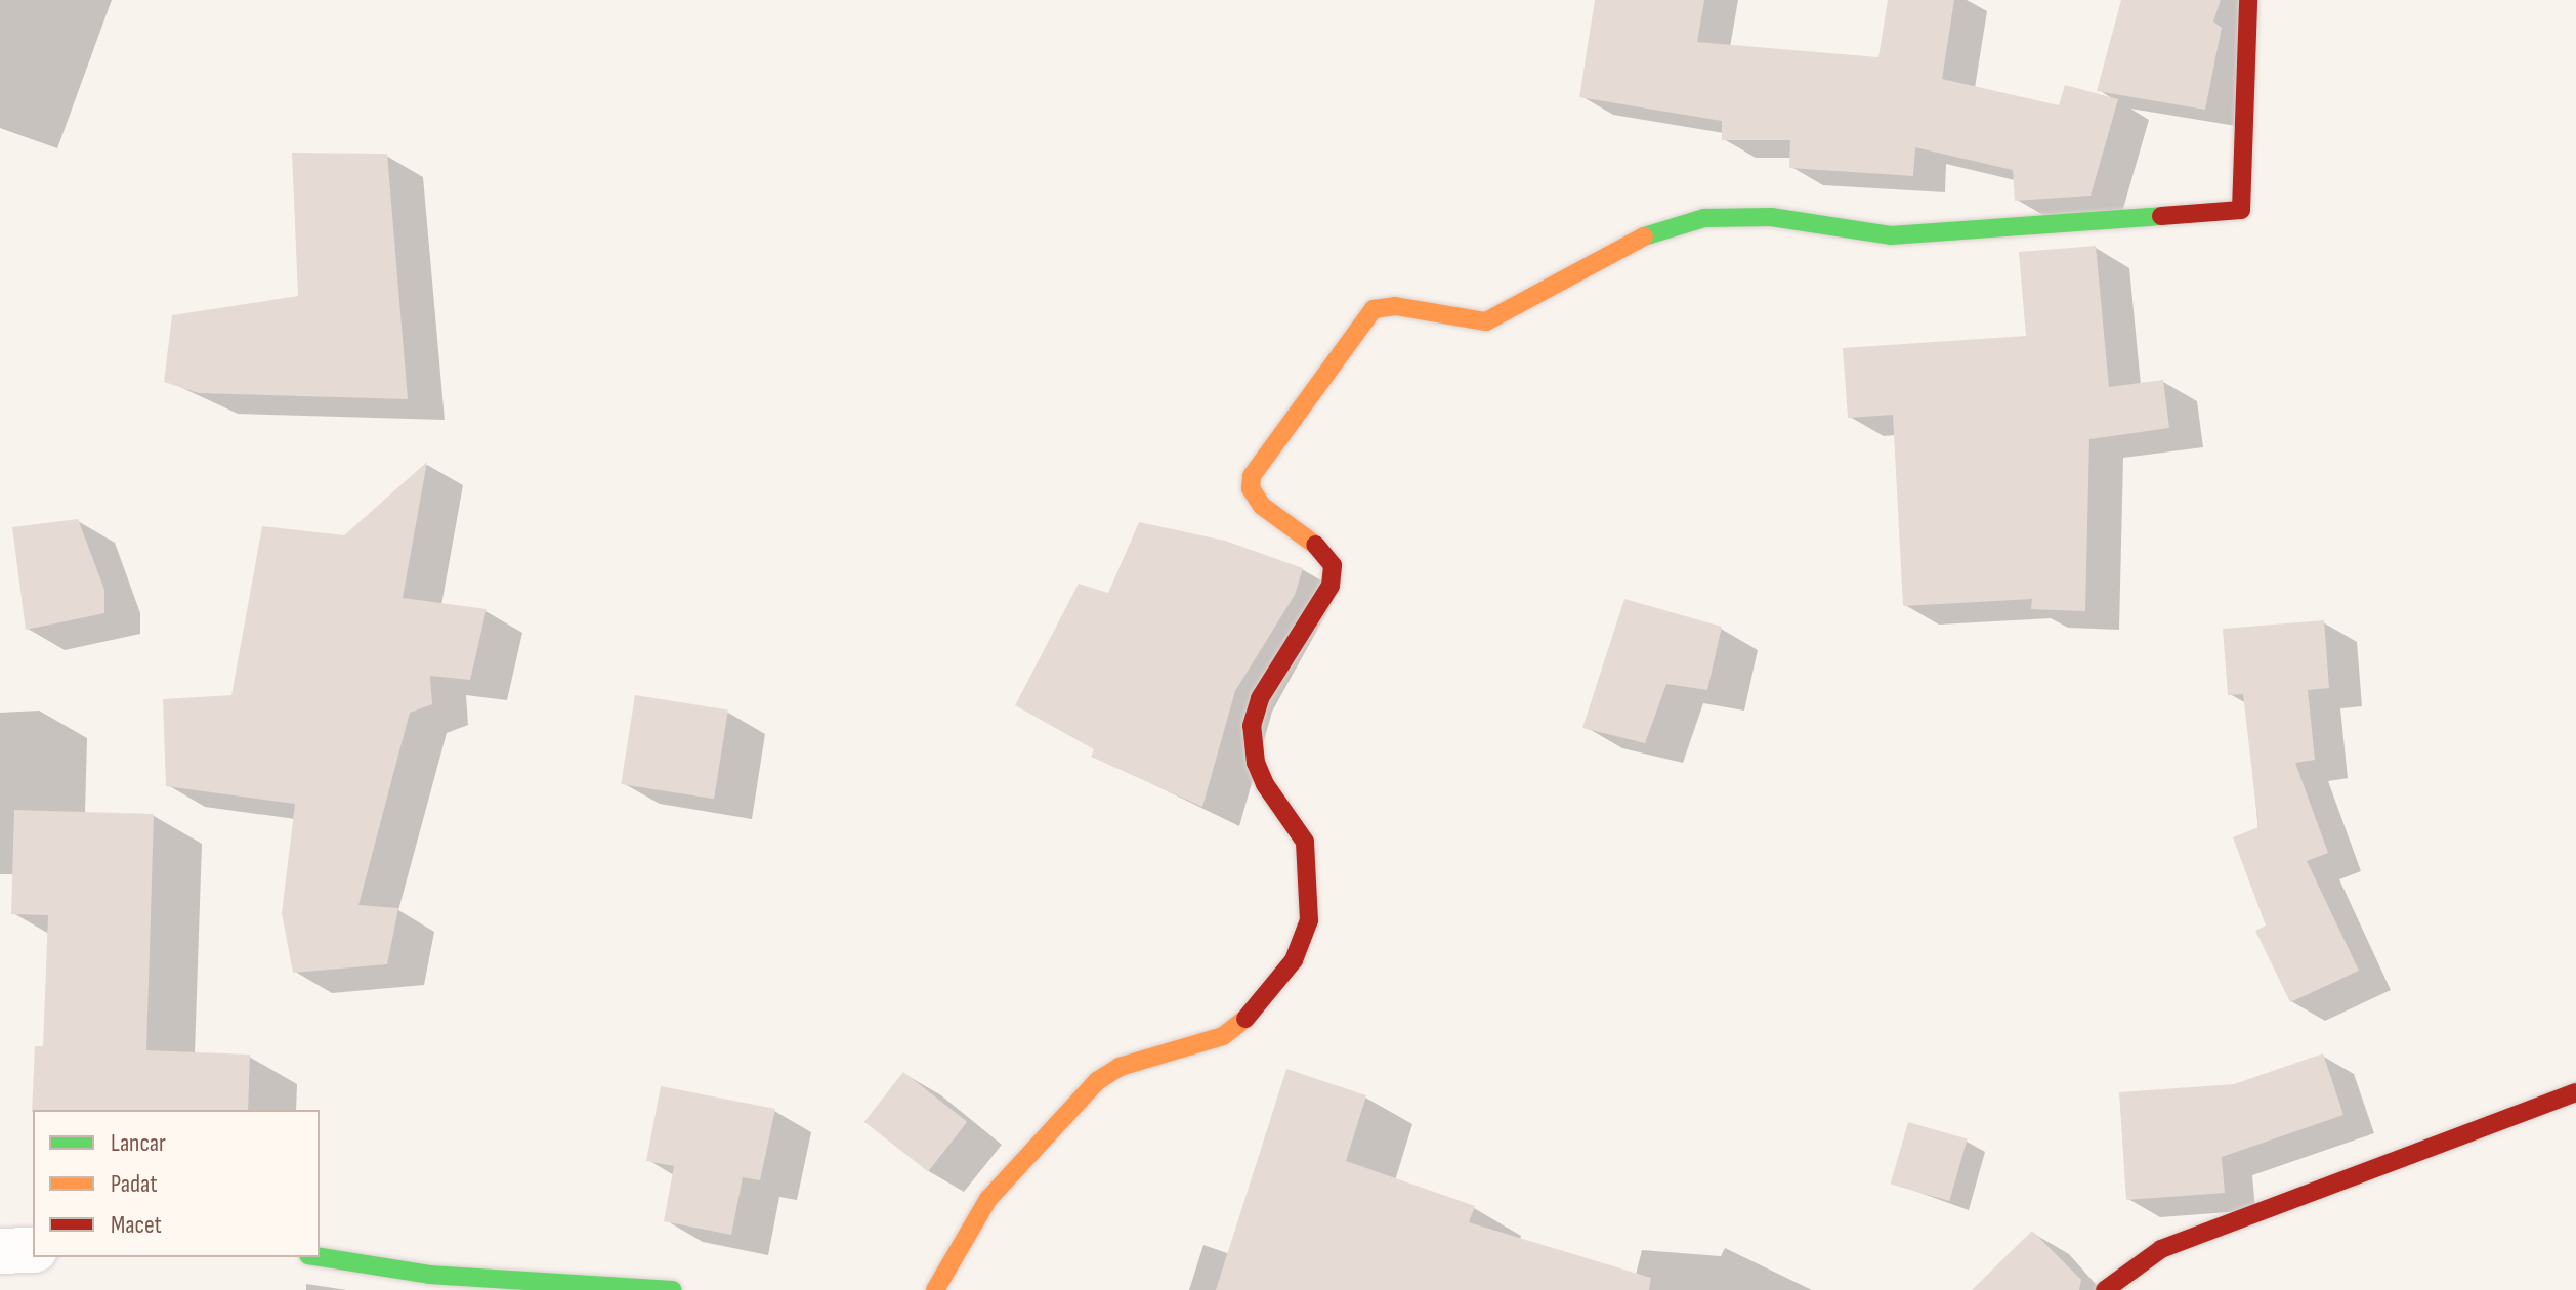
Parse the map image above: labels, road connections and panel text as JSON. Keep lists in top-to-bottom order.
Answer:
{
  "legend": ["Lancar", "Padat", "Macet"]
}
